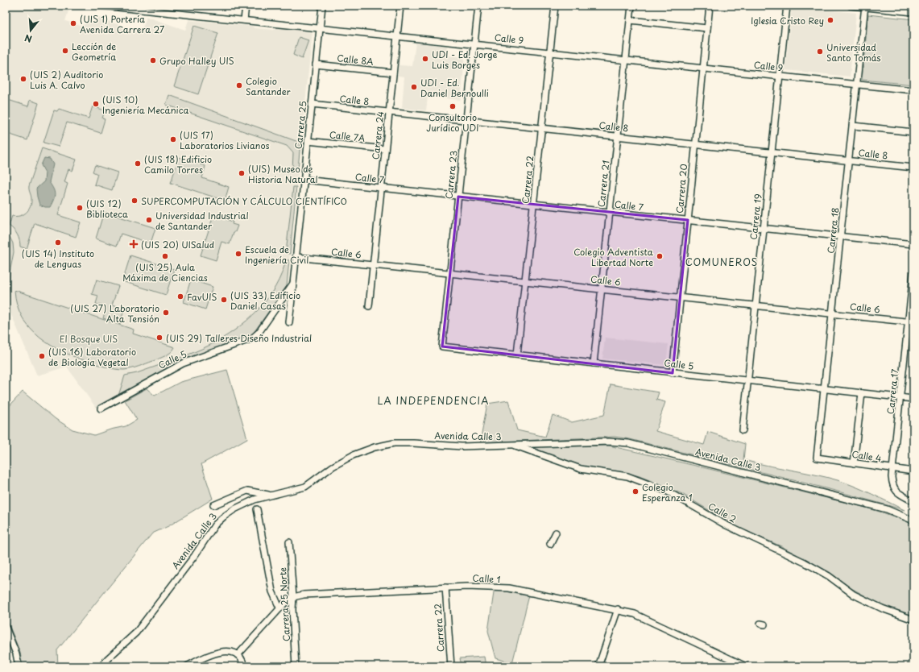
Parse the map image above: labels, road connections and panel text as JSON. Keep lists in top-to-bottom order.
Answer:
{
  "streets": {
    "street": [
      "Calle 9",
      "Calle 8A",
      "Calle 8",
      "Carrera 25",
      "Carrera 24",
      "Calle 7A",
      "Carrera 23",
      "Calle 7",
      "Carrera 22",
      "Carrera 21",
      "Carrera 20",
      "Carrera 19",
      "Carrera 18",
      "Calle 6",
      "Calle 5",
      "Carrera 17",
      "Avenida Calle 3",
      "Calle 4",
      "Calle 2",
      "Calle 1",
      "Carrera 25 Norte"
    ]
  },
  "crossings": [
    ["Calle 9", "Carrera 25"],
    ["Calle 9", "Carrera 24"],
    ["Calle 9", "Carrera 23"],
    ["Calle 9", "Carrera 22"],
    ["Calle 9", "Carrera 21"],
    ["Calle 9", "Carrera 20"],
    ["Calle 9", "Carrera 19"],
    ["Calle 9", "Carrera 18"],
    ["Calle 8A", "Carrera 25"],
    ["Calle 8A", "Carrera 24"],
    ["Calle 8", "Carrera 25"],
    ["Calle 8", "Carrera 24"],
    ["Calle 8", "Carrera 23"],
    ["Calle 8", "Carrera 22"],
    ["Calle 8", "Carrera 21"],
    ["Calle 8", "Carrera 20"],
    ["Calle 8", "Carrera 19"],
    ["Calle 8", "Carrera 18"],
    ["Carrera 25", "Calle 7A"],
    ["Carrera 25", "Calle 7"],
    ["Carrera 25", "Calle 6"],
    ["Carrera 25", "Calle 5"],
    ["Carrera 24", "Calle 7A"],
    ["Carrera 24", "Calle 7"],
    ["Carrera 24", "Calle 6"],
    ["Carrera 23", "Calle 7"],
    ["Carrera 23", "Calle 6"],
    ["Carrera 23", "Calle 5"],
    ["Calle 7", "Carrera 22"],
    ["Calle 7", "Carrera 21"],
    ["Calle 7", "Carrera 20"],
    ["Calle 7", "Carrera 19"],
    ["Calle 7", "Carrera 18"],
    ["Carrera 22", "Calle 6"],
    ["Carrera 22", "Calle 5"],
    ["Carrera 22", "Calle 1"],
    ["Carrera 21", "Calle 6"],
    ["Carrera 21", "Calle 5"],
    ["Carrera 20", "Calle 6"],
    ["Carrera 20", "Calle 5"],
    ["Carrera 19", "Calle 6"],
    ["Carrera 19", "Calle 5"],
    ["Carrera 18", "Calle 6"],
    ["Carrera 18", "Calle 5"],
    ["Carrera 18", "Calle 4"],
    ["Calle 6", "Carrera 17"],
    ["Calle 5", "Carrera 17"],
    ["Carrera 17", "Calle 4"],
    ["Avenida Calle 3", "Calle 2"],
    ["Calle 1", "Carrera 25 Norte"]
  ],
  "districts": ["COMUNEROS", "LA INDEPENDENCIA"],
  "parks": ["El Bosque UIS"],
  "places": {
    "other": [
      "Iglesia Cristo Rey",
      "(UIS 1) Portería Avenida Carrera 27",
      "Lección de Geometría",
      "Universidad Santo Tomás",
      "UDI - Ed. Jorge Luis Borges",
      "Grupo Halley UIS",
      "(UIS 2) Auditorio Luis A. Calvo",
      "Colegio Santander",
      "UDI - Ed. Daniel Bernoulli",
      "(UIS 10) Ingeniería Mecánica",
      "Consultorio Jurídico UDI",
      "(UIS 17) Laboratorios Livianos",
      "(UIS 18) Edificio Camilo Torres",
      "(UIS) Museo de Historia Natural",
      "SUPERCOMPUTACIÓN Y CÁLCULO CIENTÍFICO",
      "(UIS 12) Biblioteca",
      "Universidad Industrial de Santander",
      "(UIS 14) Instituto de Lenguas",
      "Escuela de Ingeniería Civil",
      "(UIS 25) Aula Máxima de Ciencias",
      "Colegio Adventista Libertad Norte",
      "FavUIS",
      "(UIS 33) Edificio Daniel Casas",
      "(UIS 27) Laboratorio Alta Tensión",
      "(UIS 29) Talleres Diseño Industrial",
      "(UIS 16) Laboratorio de Biología Vegetal",
      "Colegio Esperanza 1"
    ],
    "health": ["(UIS 20) UISalud"]
  },
  "north": "bottom"
}
